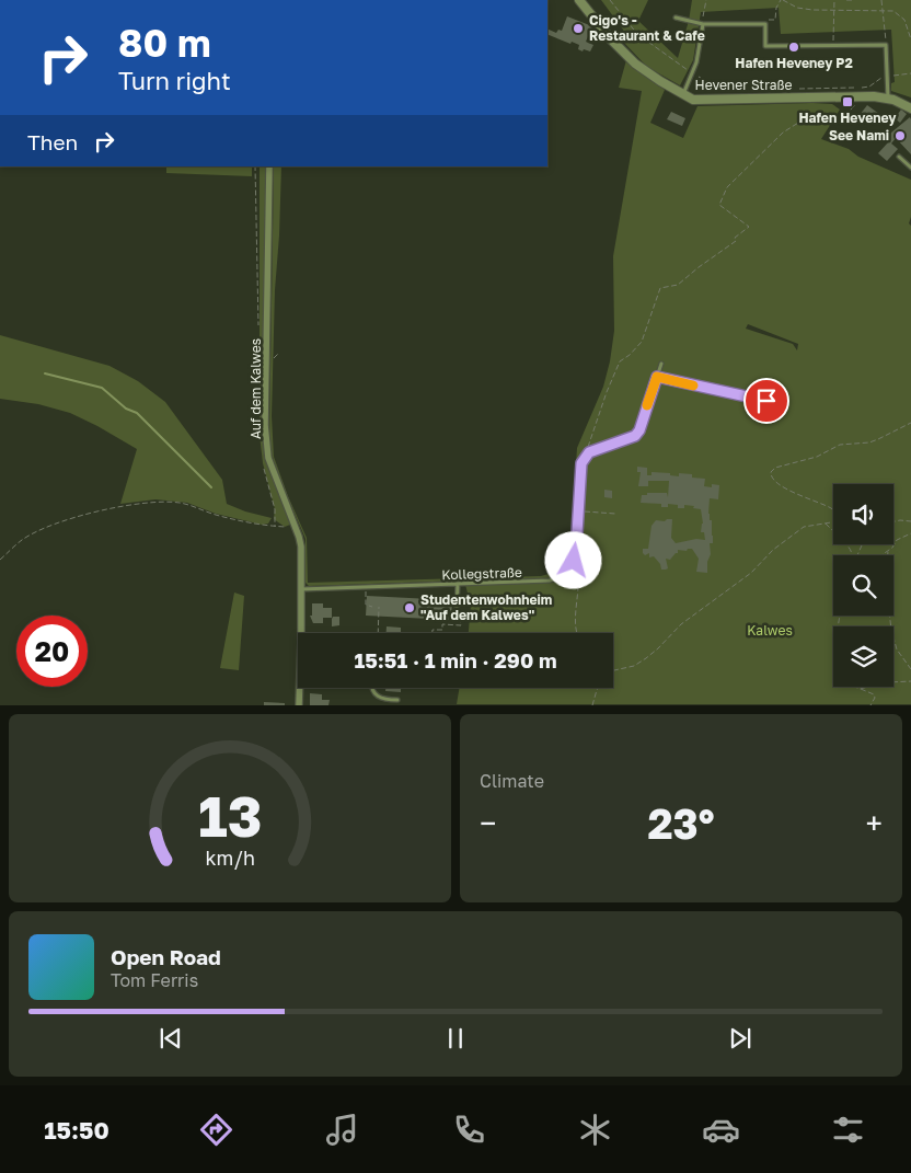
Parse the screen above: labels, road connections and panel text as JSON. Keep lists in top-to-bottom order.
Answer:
{
  "streets": {
    "street": ["Hevener Straße", "Auf dem Kalwes"],
    "lane": ["Kollegstraße"]
  },
  "crossings": [
    ["Auf dem Kalwes", "Kollegstraße"]
  ],
  "parks": ["Kalwes"],
  "places": {
    "other": [
      "Cigo's - Restaurant & Cafe",
      "Hafen Heveney P2",
      "See Nami",
      "Studentenwohnheim \"Auf dem Kalwes\""
    ],
    "transit": ["Hafen Heveney"]
  },
  "page": {
    "turn": ["80 m", "Turn right"],
    "then": "Then",
    "limit": "20",
    "trip": "15:51 · 1 min · 290 m",
    "tile": "Climate",
    "heat": ["−", "23°", "+"],
    "song": ["Open Road", "Tom Ferris"],
    "tabs": "15:50",
    "gauge": ["13", "km/h"]
  }
}
